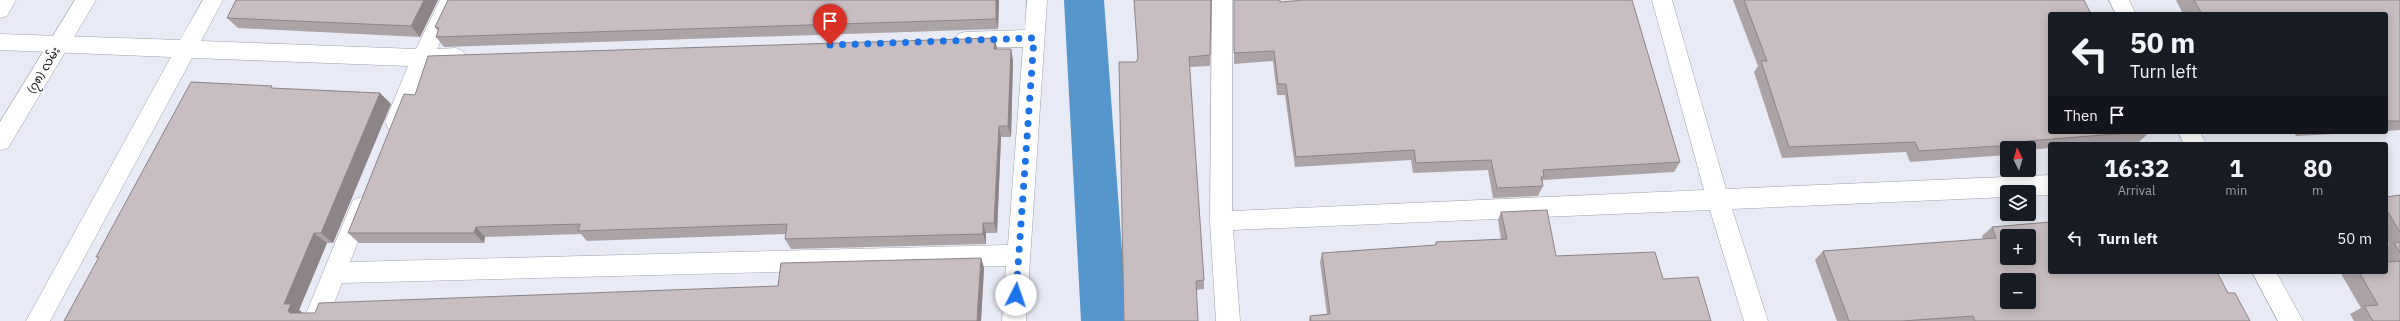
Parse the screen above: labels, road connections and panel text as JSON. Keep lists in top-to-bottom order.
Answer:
{
  "streets": {
    "street": ["(၇၈) လမ်း"]
  },
  "north": "top",
  "page": {
    "turn": ["50 m", "Turn left"],
    "then": "Then",
    "map_buttons": ["+", "−"],
    "eta": [
      "16:32",
      "Arrival",
      "1",
      "min",
      "80",
      "m"
    ],
    "list": [
      {
        "name": "Turn left",
        "value": "50 m"
      }
    ]
  }
}
